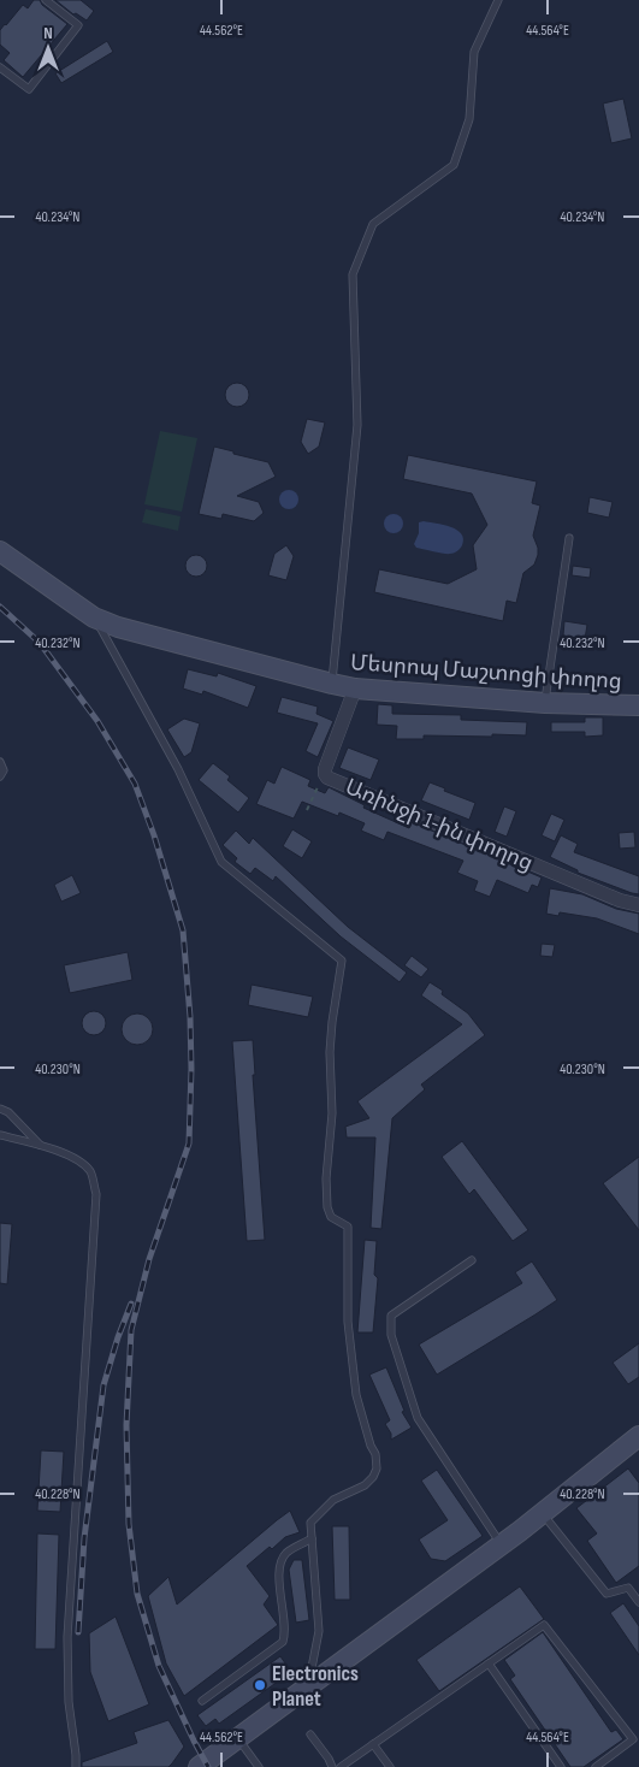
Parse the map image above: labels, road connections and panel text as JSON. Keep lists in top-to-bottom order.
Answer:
{
  "streets": {
    "street": ["Մեսրոպ Մաշտոցի փողոց", "Առինջի 1-ին փողոց"]
  },
  "crossings": [
    ["Մեսրոպ Մաշտոցի փողոց", "Առինջի 1-ին փողոց"]
  ],
  "places": ["Electronics Planet"],
  "north": "top",
  "coordinates": [
    "44.562°E",
    "44.564°E",
    "40.234°N",
    "40.232°N",
    "40.230°N",
    "40.228°N"
  ]
}
